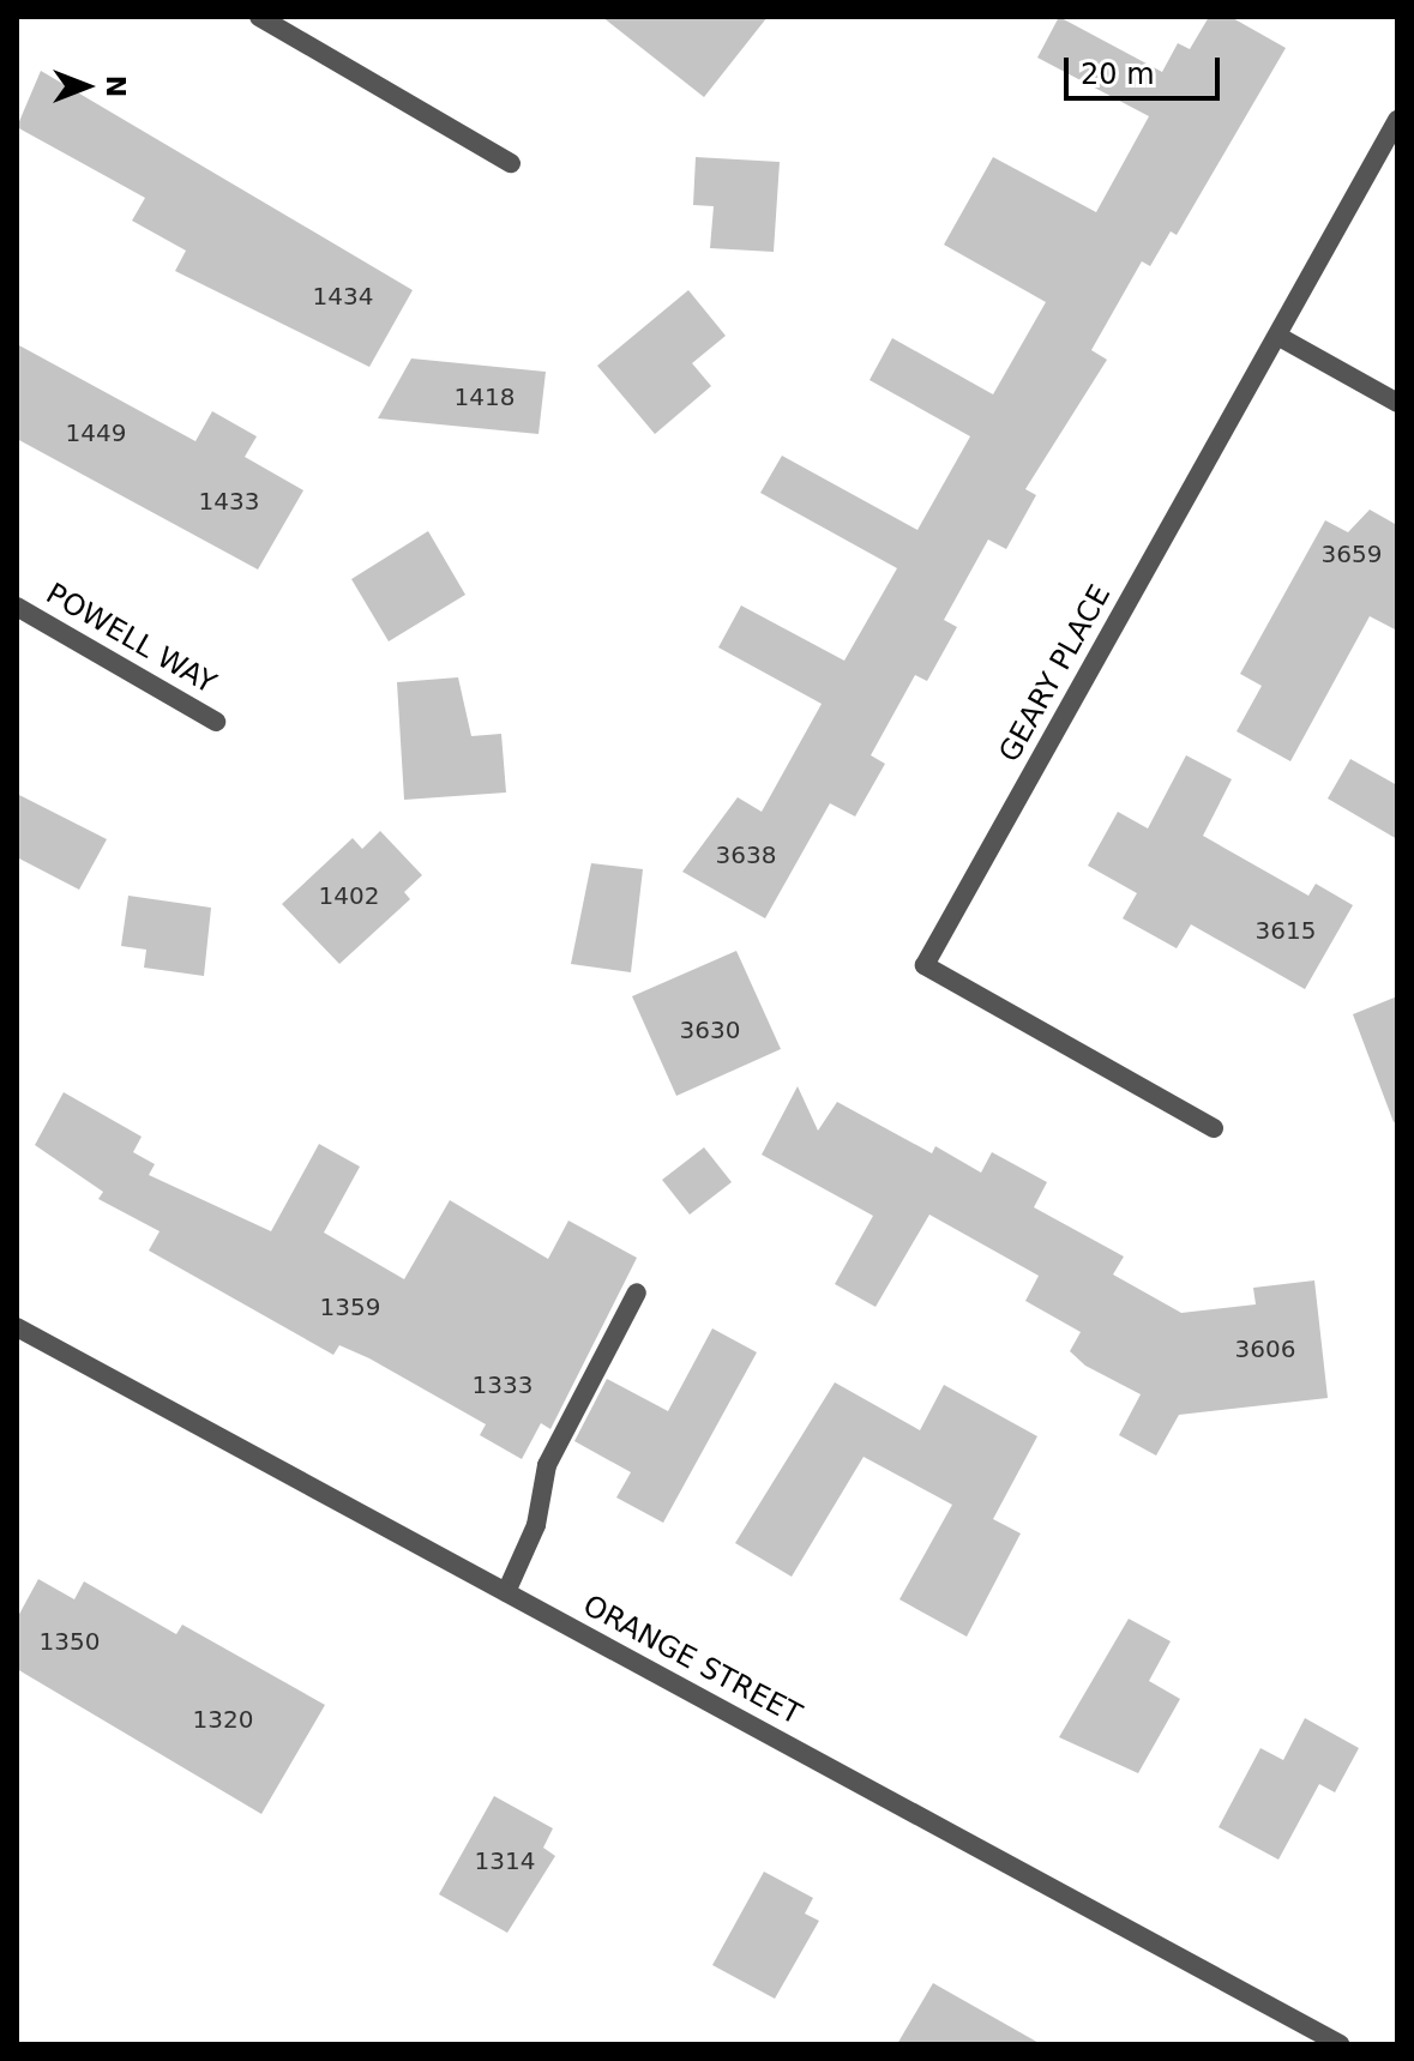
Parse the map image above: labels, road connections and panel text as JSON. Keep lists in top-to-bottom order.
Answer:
{
  "streets": {
    "street": ["POWELL WAY", "GEARY PLACE", "ORANGE STREET"]
  },
  "house_numbers": [
    "1434",
    "1418",
    "1449",
    "1433",
    "3659",
    "3638",
    "1402",
    "3615",
    "3630",
    "1359",
    "3606",
    "1333",
    "1350",
    "1320",
    "1314"
  ],
  "scale_bar": "20 m",
  "north": "right"
}
